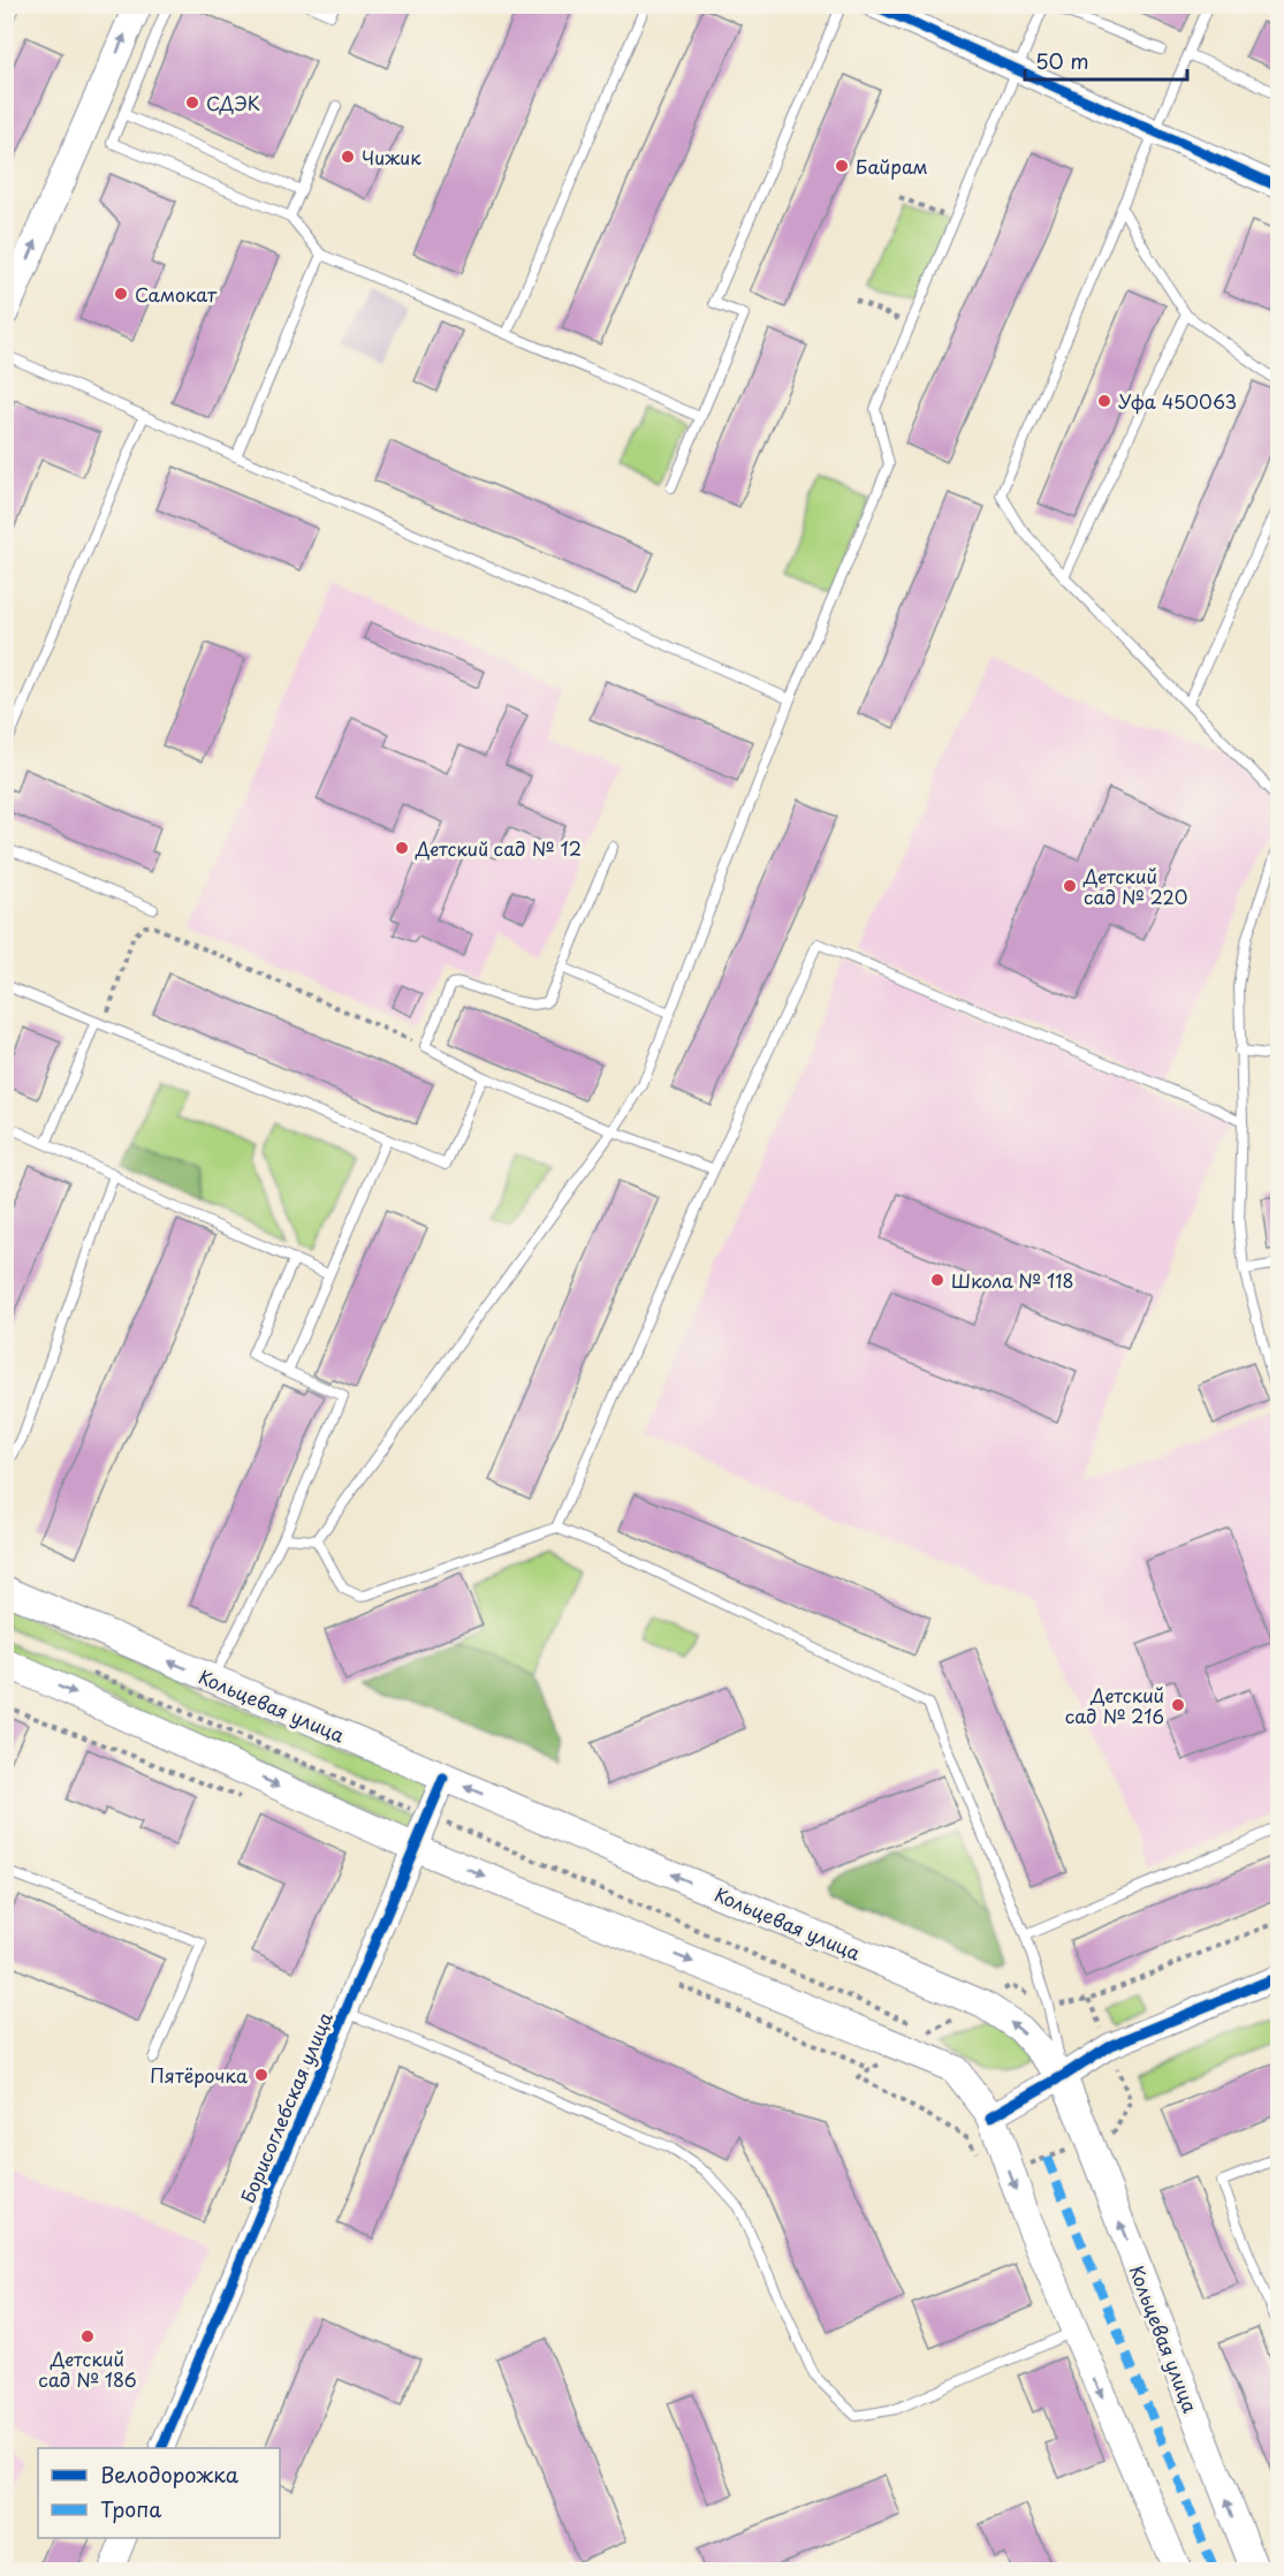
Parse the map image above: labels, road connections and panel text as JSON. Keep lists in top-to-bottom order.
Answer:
{
  "streets": {
    "main road": ["Кольцевая улица"],
    "street": ["Борисоглебская улица"]
  },
  "crossings": [
    ["Кольцевая улица", "Борисоглебская улица"]
  ],
  "places": [
    "СДЭК",
    "Чижик",
    "Байрам",
    "Самокат",
    "Уфа 450063",
    "Детский сад № 12",
    "Детский сад № 220",
    "Школа № 118",
    "Детский сад № 216",
    "Пятёрочка",
    "Детский сад № 186"
  ],
  "legend": ["Велодорожка", "Тропа"],
  "scale_bar": "50 m"
}
